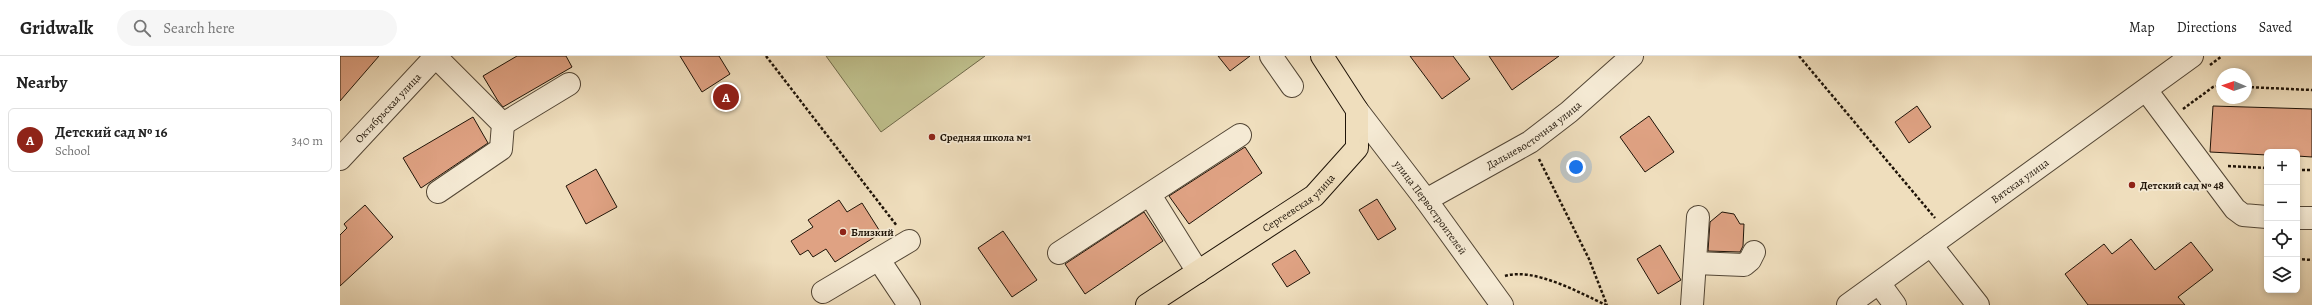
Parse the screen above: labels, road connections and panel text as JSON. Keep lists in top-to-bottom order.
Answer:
{
  "streets": {
    "main road": ["Сергеевская улица"],
    "street": [
      "Октябрьская улица",
      "Дальневосточная улица",
      "Вятская улица",
      "улица Первостроителей"
    ]
  },
  "crossings": [
    ["Дальневосточная улица", "улица Первостроителей"],
    ["Сергеевская улица", "улица Первостроителей"]
  ],
  "places": ["Средняя школа №1", "Детский сад № 48", "Близкий"],
  "north": "left",
  "page": {
    "header": "Gridwalk",
    "search": "Search here",
    "nav": ["Map", "Directions", "Saved"],
    "heading": "Nearby",
    "pins": "A",
    "list": [
      {
        "mark": "A",
        "name": "Детский сад № 16",
        "note": "School",
        "value": "340 m"
      }
    ],
    "map_buttons": ["+", "−"]
  }
}
